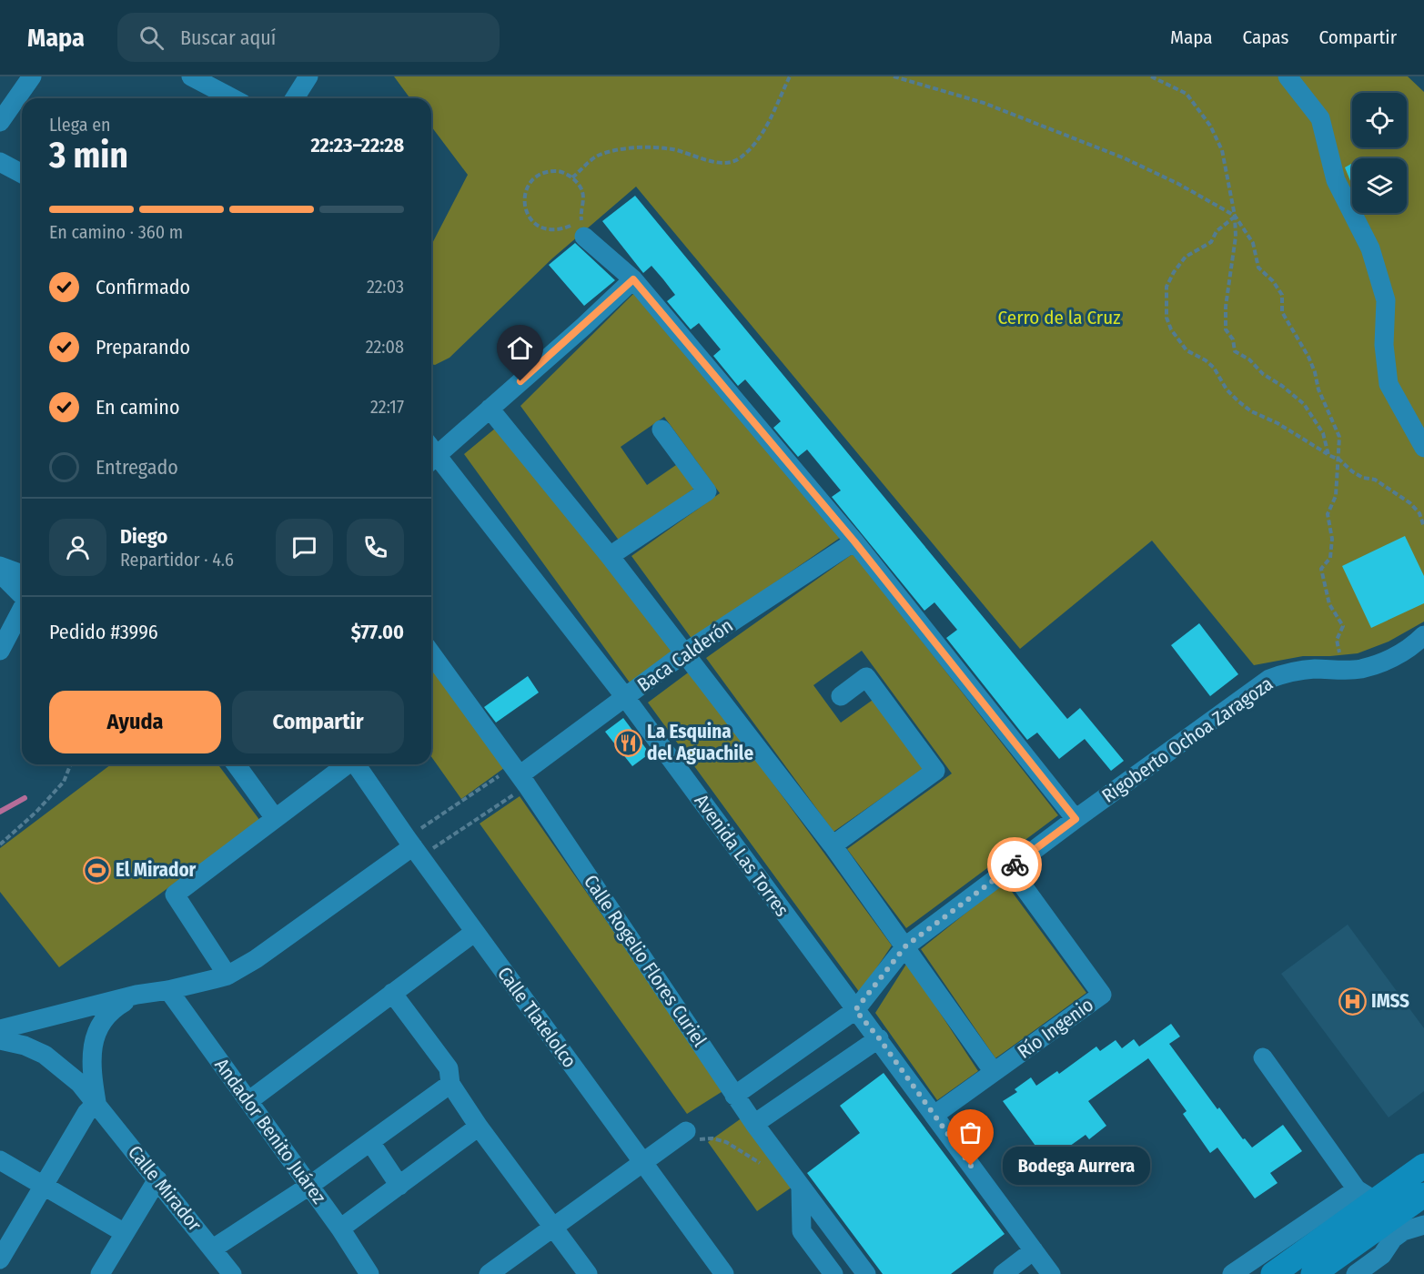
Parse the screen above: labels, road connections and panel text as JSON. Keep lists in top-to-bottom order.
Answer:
{
  "streets": {
    "street": [
      "Baca Calderón",
      "Rigoberto Ochoa Zaragoza",
      "Avenida Las Torres",
      "Calle Rogelio Flores Curiel",
      "Calle Tlatelolco",
      "Río Ingenio",
      "Andador Benito Juárez",
      "Calle Mirador"
    ]
  },
  "crossings": [
    ["Baca Calderón", "Avenida Las Torres"],
    ["Baca Calderón", "Calle Rogelio Flores Curiel"],
    ["Rigoberto Ochoa Zaragoza", "Avenida Las Torres"],
    ["Rigoberto Ochoa Zaragoza", "Calle Rogelio Flores Curiel"],
    ["Rigoberto Ochoa Zaragoza", "Río Ingenio"],
    ["Avenida Las Torres", "Río Ingenio"]
  ],
  "parks": ["Cerro de la Cruz"],
  "places": {
    "restaurant": ["La Esquina del Aguachile"],
    "sports": ["El Mirador"],
    "hospital": ["IMSS"],
    "other": ["Bodega Aurrera"]
  },
  "page": {
    "header": "Mapa",
    "search": "Buscar aquí",
    "nav": ["Mapa", "Capas", "Compartir"],
    "heading": ["3 min", "Llega en", "22:23–22:28"],
    "panel": [
      "Diego",
      "Repartidor · 4.6",
      "Pedido #3996",
      "$77.00"
    ],
    "bar": "En camino · 360 m",
    "list": [
      ["Confirmado", "22:03"],
      ["Preparando", "22:08"],
      ["En camino", "22:17"],
      "Entregado"
    ],
    "buttons": ["Ayuda", "Compartir"],
    "bubble": "Bodega Aurrera"
  }
}
